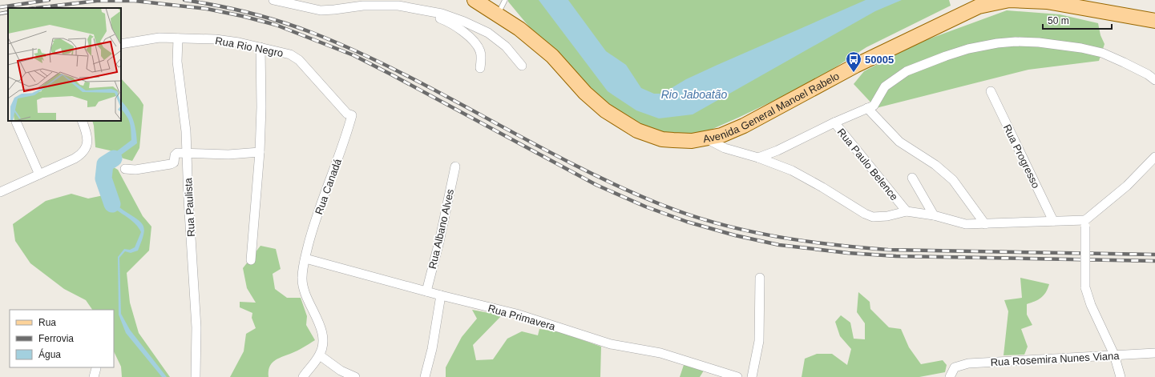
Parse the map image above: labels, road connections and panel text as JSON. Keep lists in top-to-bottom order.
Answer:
{
  "streets": {
    "main road": ["Avenida General Manoel Rabelo"],
    "street": [
      "Rua Rio Negro",
      "Rua Progresso",
      "Rua Paulo Belence",
      "Rua Canadá",
      "Rua Paulista",
      "Rua Albano Alves",
      "Rua Primavera",
      "Rua Rosemira Nunes Viana"
    ]
  },
  "crossings": [
    ["Rua Rio Negro", "Rua Canadá"],
    ["Rua Rio Negro", "Rua Paulista"],
    ["Rua Canadá", "Rua Primavera"],
    ["Rua Albano Alves", "Rua Primavera"]
  ],
  "water": ["Rio Jaboatão"],
  "places": {
    "bus stop": ["50005"]
  },
  "legend": ["Rua", "Ferrovia", "Água"],
  "scale_bar": "50 m"
}
